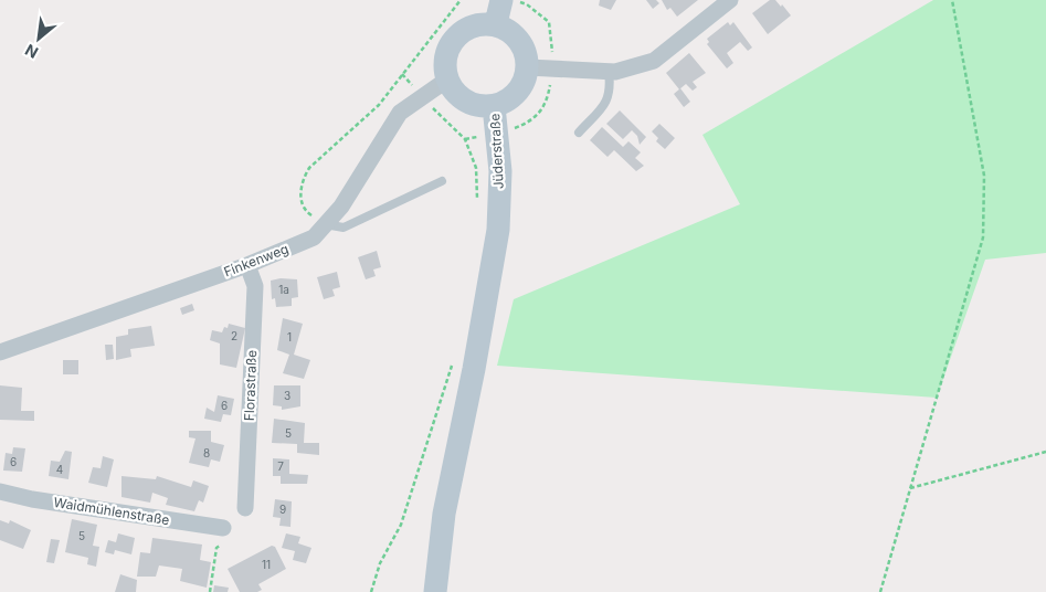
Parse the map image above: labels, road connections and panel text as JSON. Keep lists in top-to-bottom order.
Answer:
{
  "streets": {
    "main road": ["Jüderstraße"],
    "street": ["Finkenweg", "Florastraße", "Waidmühlenstraße"]
  },
  "crossings": [
    ["Jüderstraße", "Finkenweg"],
    ["Finkenweg", "Florastraße"]
  ],
  "house_numbers": [
    "1a",
    "2",
    "1",
    "3",
    "6",
    "5",
    "8",
    "6",
    "7",
    "4",
    "9",
    "5",
    "11"
  ],
  "north": "bottom left"
}
